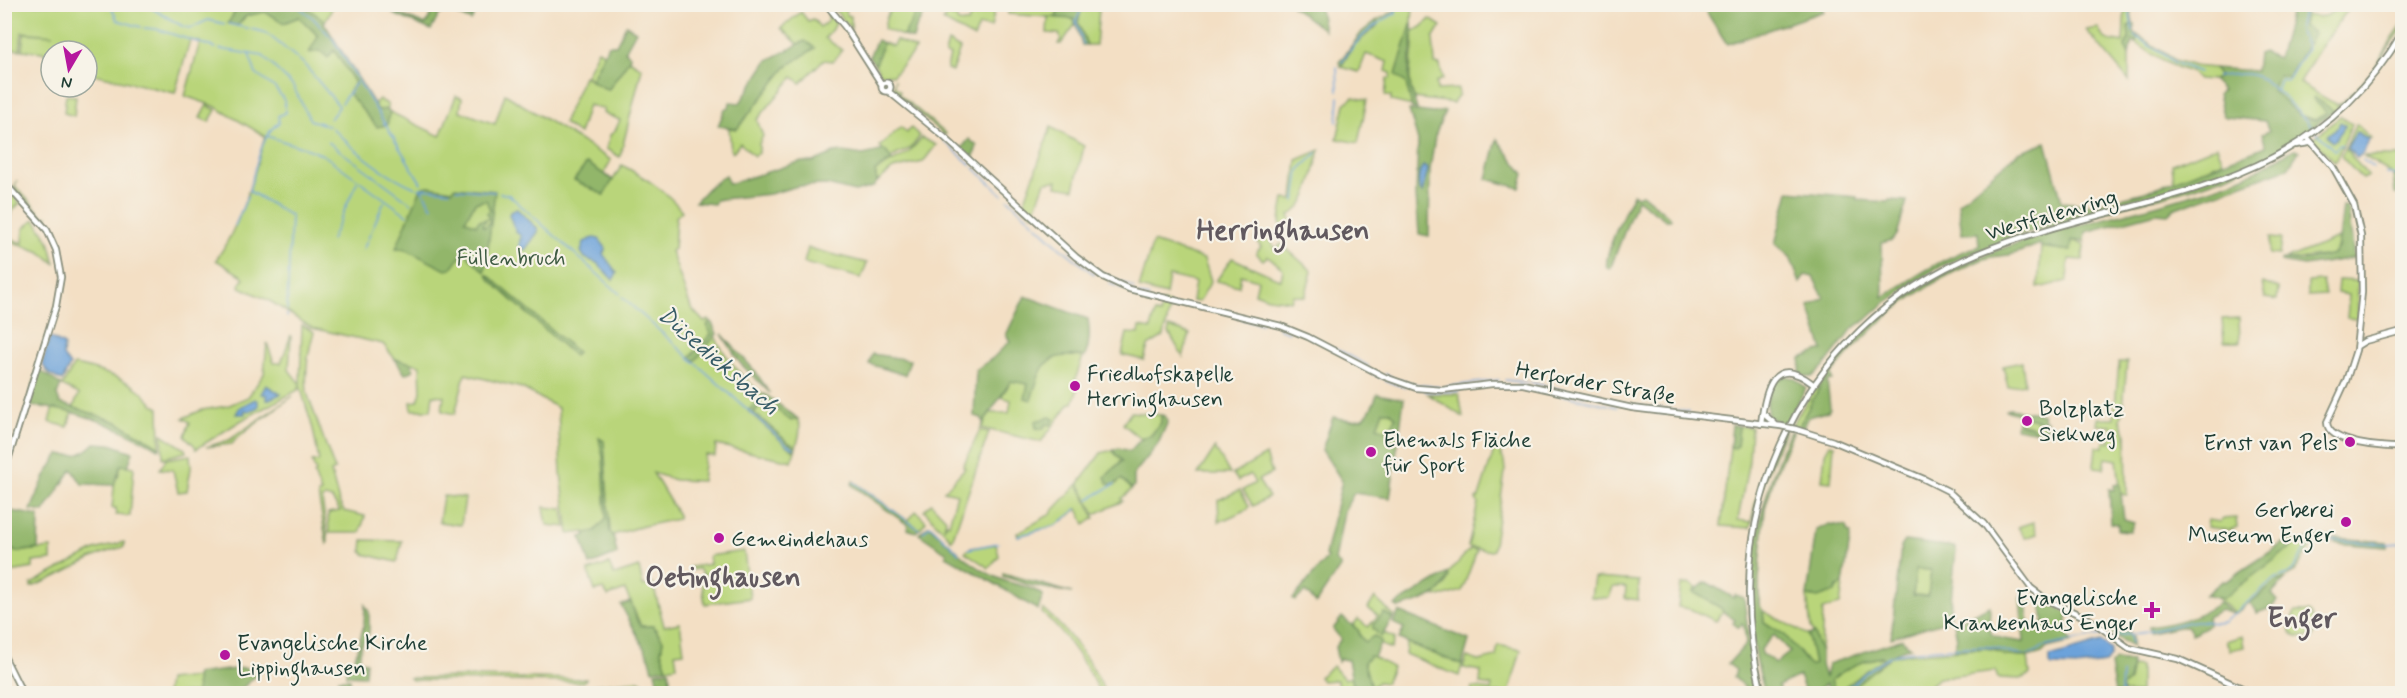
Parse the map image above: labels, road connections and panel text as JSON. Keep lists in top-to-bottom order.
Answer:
{
  "streets": {
    "main road": ["Westfalenring", "Herforder Straße"]
  },
  "districts": ["Herringhausen", "Oetinghausen", "Enger"],
  "water": ["Düsedieksbach"],
  "parks": ["Füllenbruch"],
  "places": {
    "other": [
      "Friedhofskapelle Herringhausen",
      "Bolzplatz Siekweg",
      "Ernst van Pels",
      "Ehemals Fläche für Sport",
      "Gerberei Museum Enger",
      "Gemeindehaus",
      "Evangelische Kirche Lippinghausen"
    ],
    "health": ["Evangelische Krankenhaus Enger"]
  },
  "north": "bottom"
}
